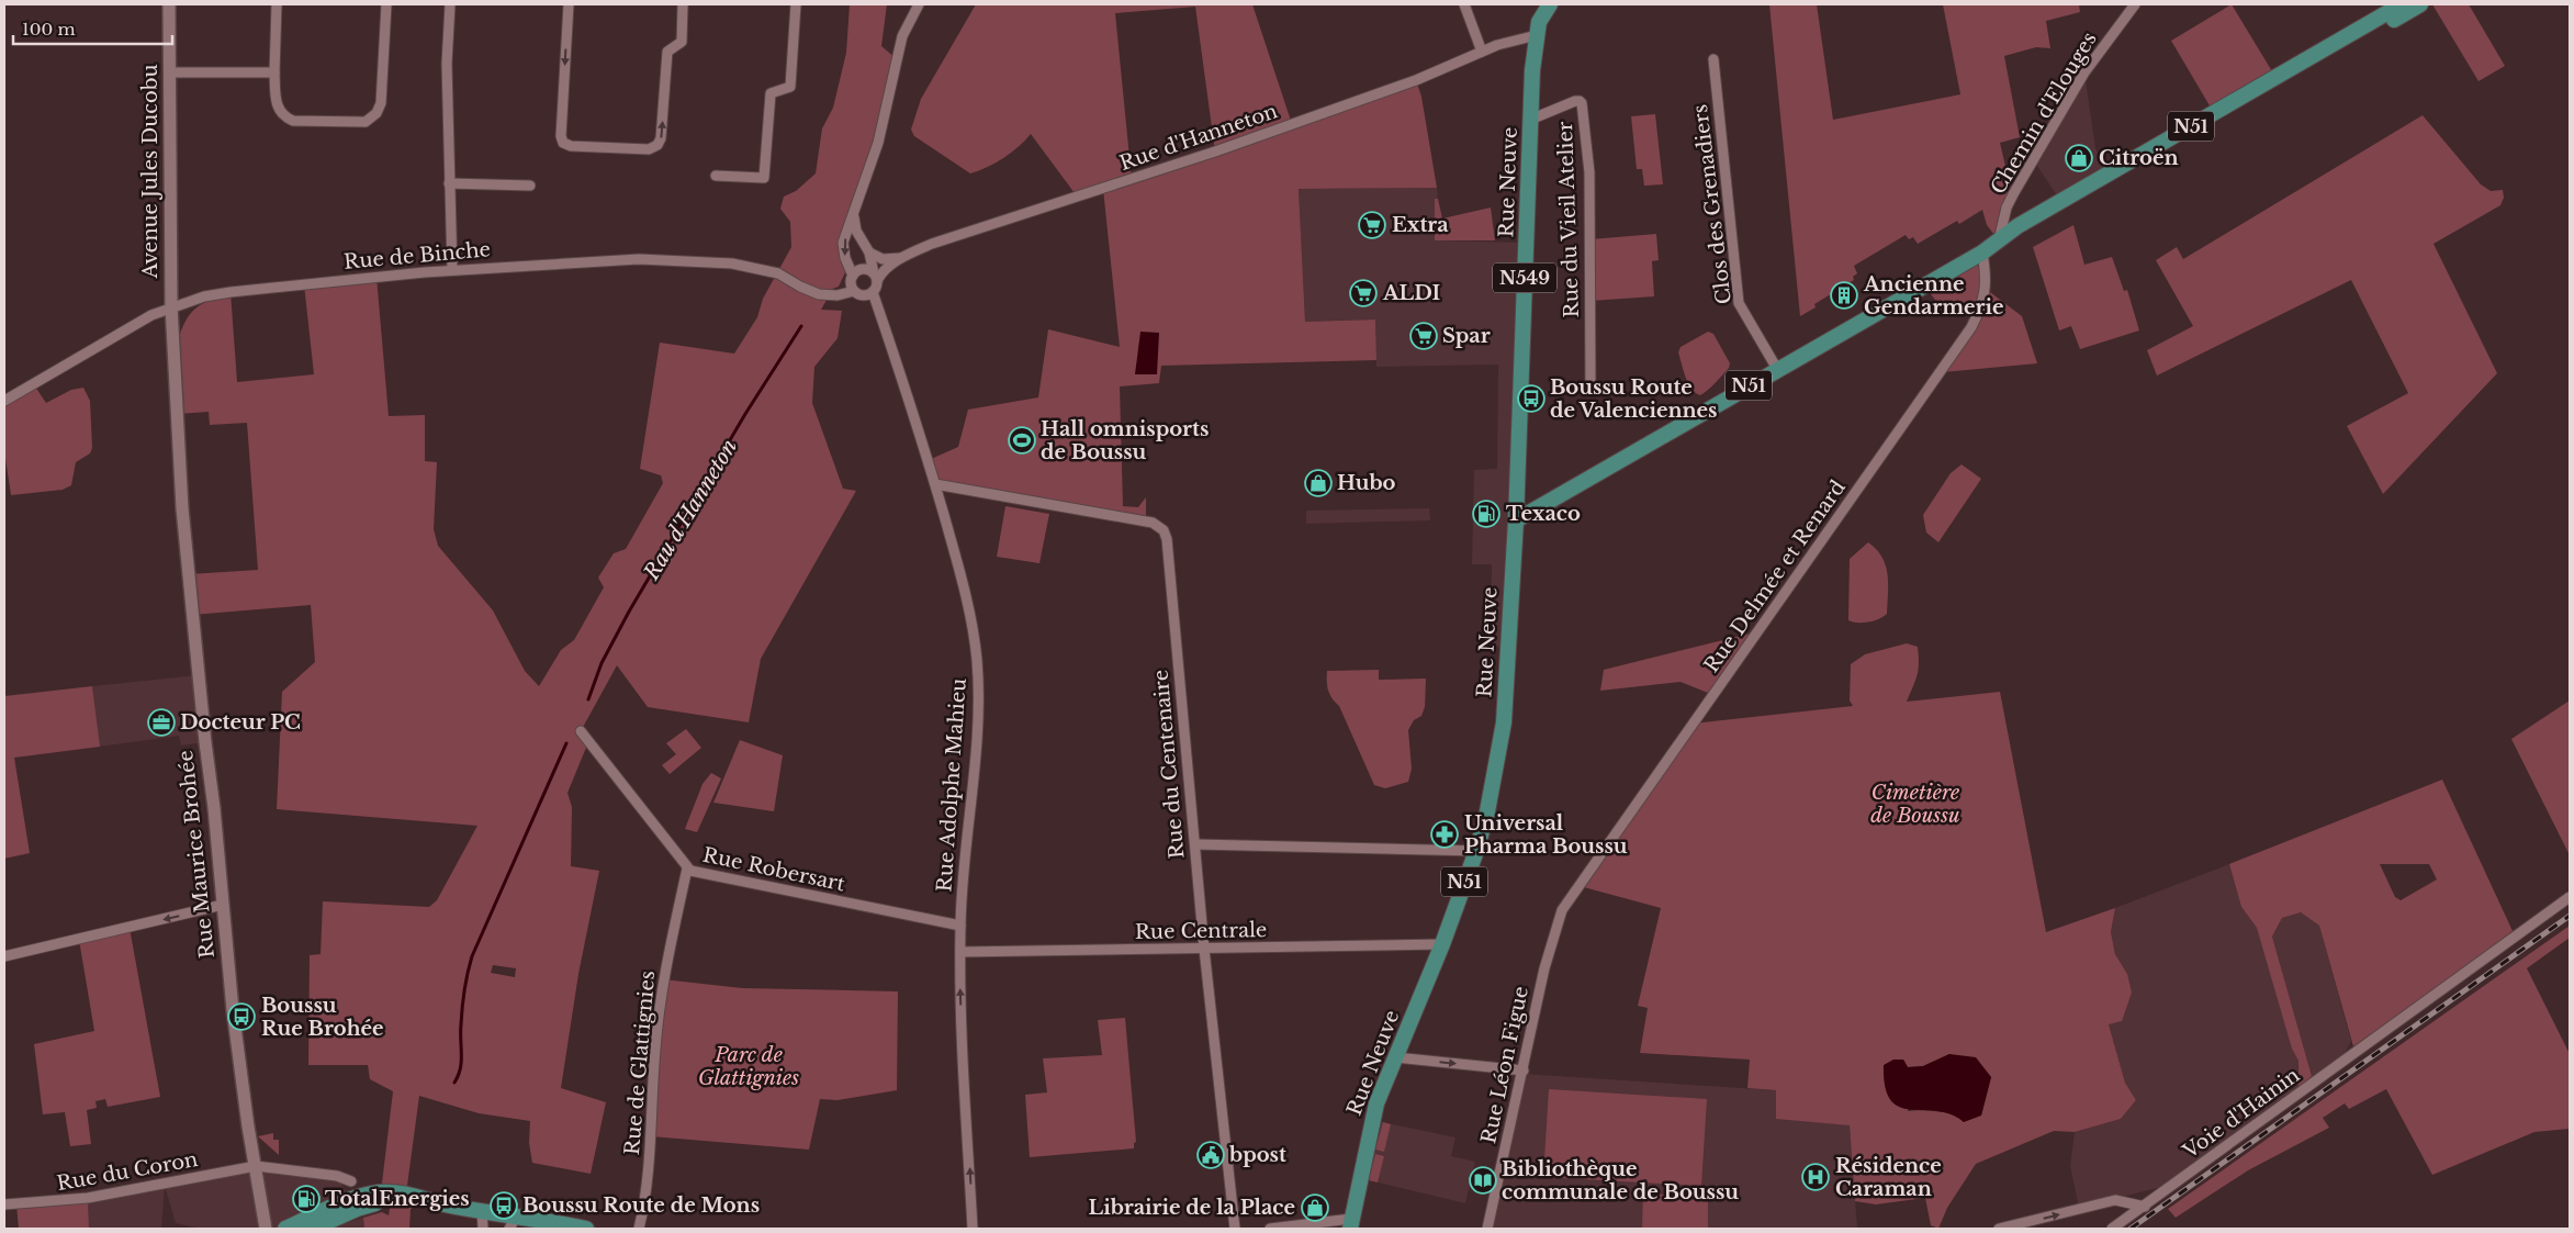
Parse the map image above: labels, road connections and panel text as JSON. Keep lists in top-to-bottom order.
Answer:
{
  "streets": {
    "main road": ["N51", "Rue Neuve", "N549"],
    "street": [
      "Chemin d'Elouges",
      "Rue d'Hanneton",
      "Avenue Jules Ducobu",
      "Clos des Grenadiers",
      "Rue du Vieil Atelier",
      "Rue de Binche",
      "Rue Delmée et Renard",
      "Rue du Centenaire",
      "Rue Adolphe Mahieu",
      "Rue Maurice Brohée",
      "Rue Robersart",
      "Rue Centrale",
      "Rue de Glattignies",
      "Rue Léon Figue",
      "Voie d'Hainin",
      "Rue du Coron"
    ]
  },
  "crossings": [
    ["Chemin d'Elouges", "N51"],
    ["N51", "Rue Neuve"],
    ["N51", "Clos des Grenadiers"],
    ["N51", "Rue Delmée et Renard"],
    ["Rue d'Hanneton", "Rue Neuve"],
    ["Rue d'Hanneton", "Rue de Binche"],
    ["Rue d'Hanneton", "N549"],
    ["Rue d'Hanneton", "Rue Adolphe Mahieu"],
    ["Avenue Jules Ducobu", "Rue de Binche"],
    ["Avenue Jules Ducobu", "Rue Maurice Brohée"],
    ["Rue Neuve", "Rue du Vieil Atelier"],
    ["Rue Neuve", "N549"],
    ["Rue Neuve", "Rue Centrale"],
    ["Rue de Binche", "Rue Adolphe Mahieu"],
    ["Rue de Binche", "Rue Maurice Brohée"],
    ["Rue Delmée et Renard", "Rue Léon Figue"],
    ["Rue du Centenaire", "Rue Adolphe Mahieu"],
    ["Rue du Centenaire", "Rue Centrale"],
    ["Rue Adolphe Mahieu", "Rue Robersart"],
    ["Rue Adolphe Mahieu", "Rue Centrale"],
    ["Rue Maurice Brohée", "Rue du Coron"],
    ["Rue Robersart", "Rue de Glattignies"]
  ],
  "water": ["Rau d'Hanneton"],
  "parks": ["Cimetière de Boussu", "Parc de Glattignies"],
  "places": {
    "shop": ["Citroën", "Hubo", "Librairie de la Place"],
    "supermarket": ["Extra", "ALDI", "Spar"],
    "building": ["Ancienne Gendarmerie"],
    "bus stop": ["Boussu Route de Valenciennes", "Boussu Rue Brohée", "Boussu Route de Mons"],
    "sports": ["Hall omnisports de Boussu"],
    "fuel station": ["Texaco", "TotalEnergies"],
    "office": ["Docteur PC"],
    "pharmacy": ["Universal Pharma Boussu"],
    "public building": ["bpost"],
    "hospital": ["Résidence Caraman"],
    "library": ["Bibliothèque communale de Boussu"]
  },
  "scale_bar": "100 m"
}
